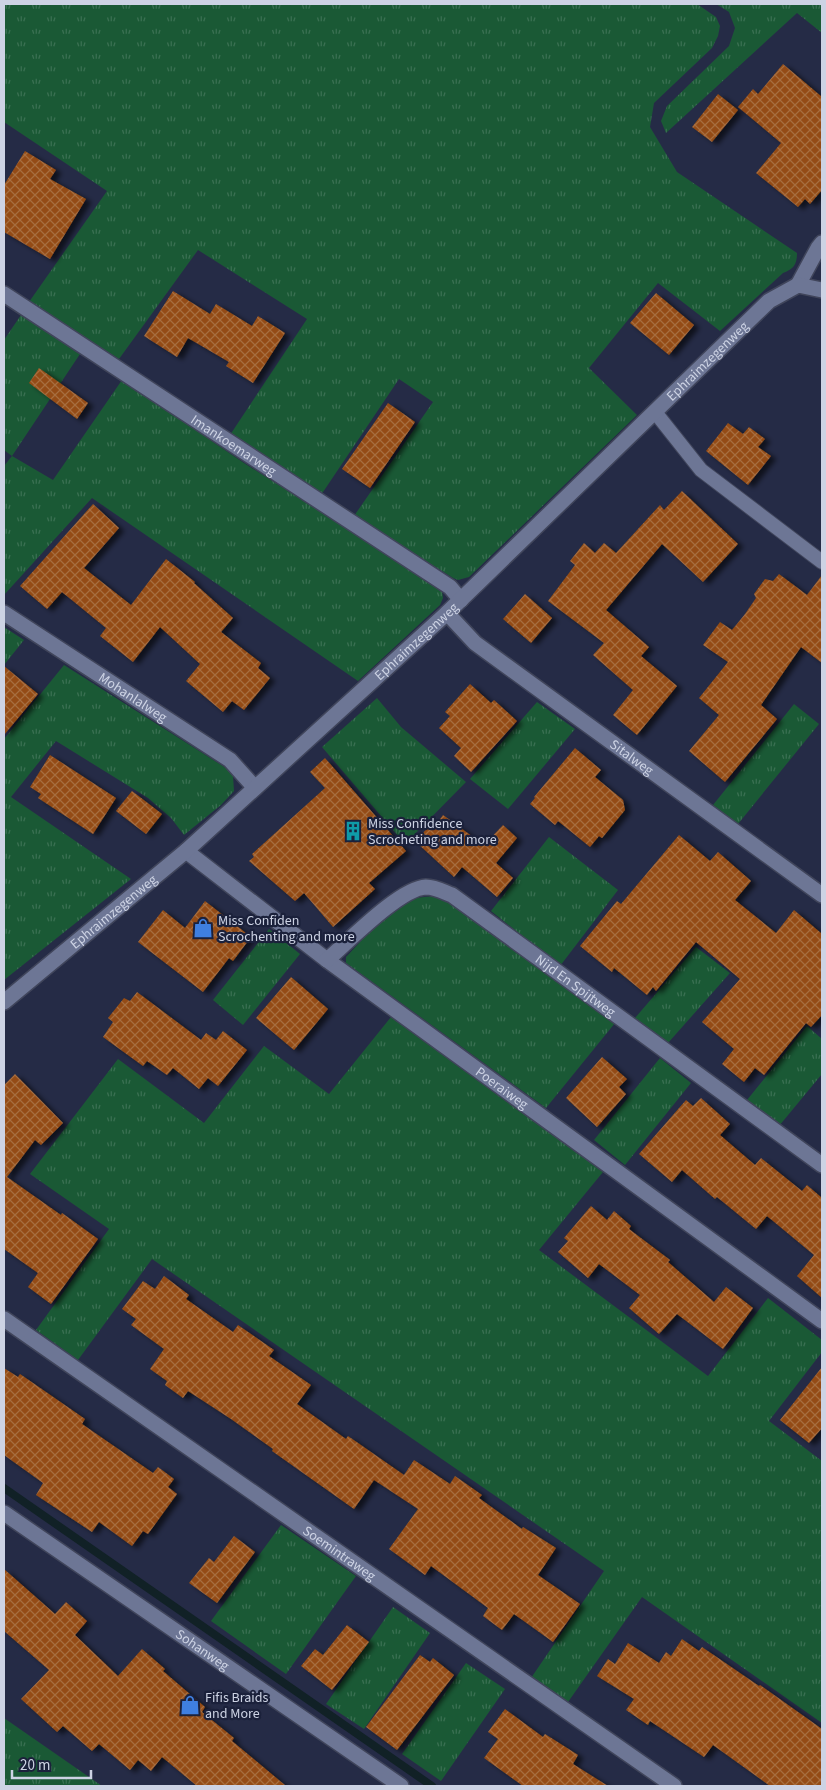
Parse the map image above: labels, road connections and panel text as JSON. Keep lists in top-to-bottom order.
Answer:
{
  "streets": {
    "street": [
      "Ephraimzegenweg",
      "Imankoemarweg",
      "Mohanlalweg",
      "Sitalweg",
      "Nijd En Spijtweg",
      "Poeraiweg",
      "Soemintraweg",
      "Sohanweg"
    ]
  },
  "crossings": [
    ["Ephraimzegenweg", "Imankoemarweg"],
    ["Ephraimzegenweg", "Mohanlalweg"],
    ["Ephraimzegenweg", "Sitalweg"],
    ["Ephraimzegenweg", "Poeraiweg"],
    ["Nijd En Spijtweg", "Poeraiweg"]
  ],
  "places": {
    "building": ["Miss Confidence Scrocheting and more"],
    "shop": ["Miss Confiden Scrochenting and more", "Fifis Braids and More"]
  },
  "scale_bar": "20 m"
}
